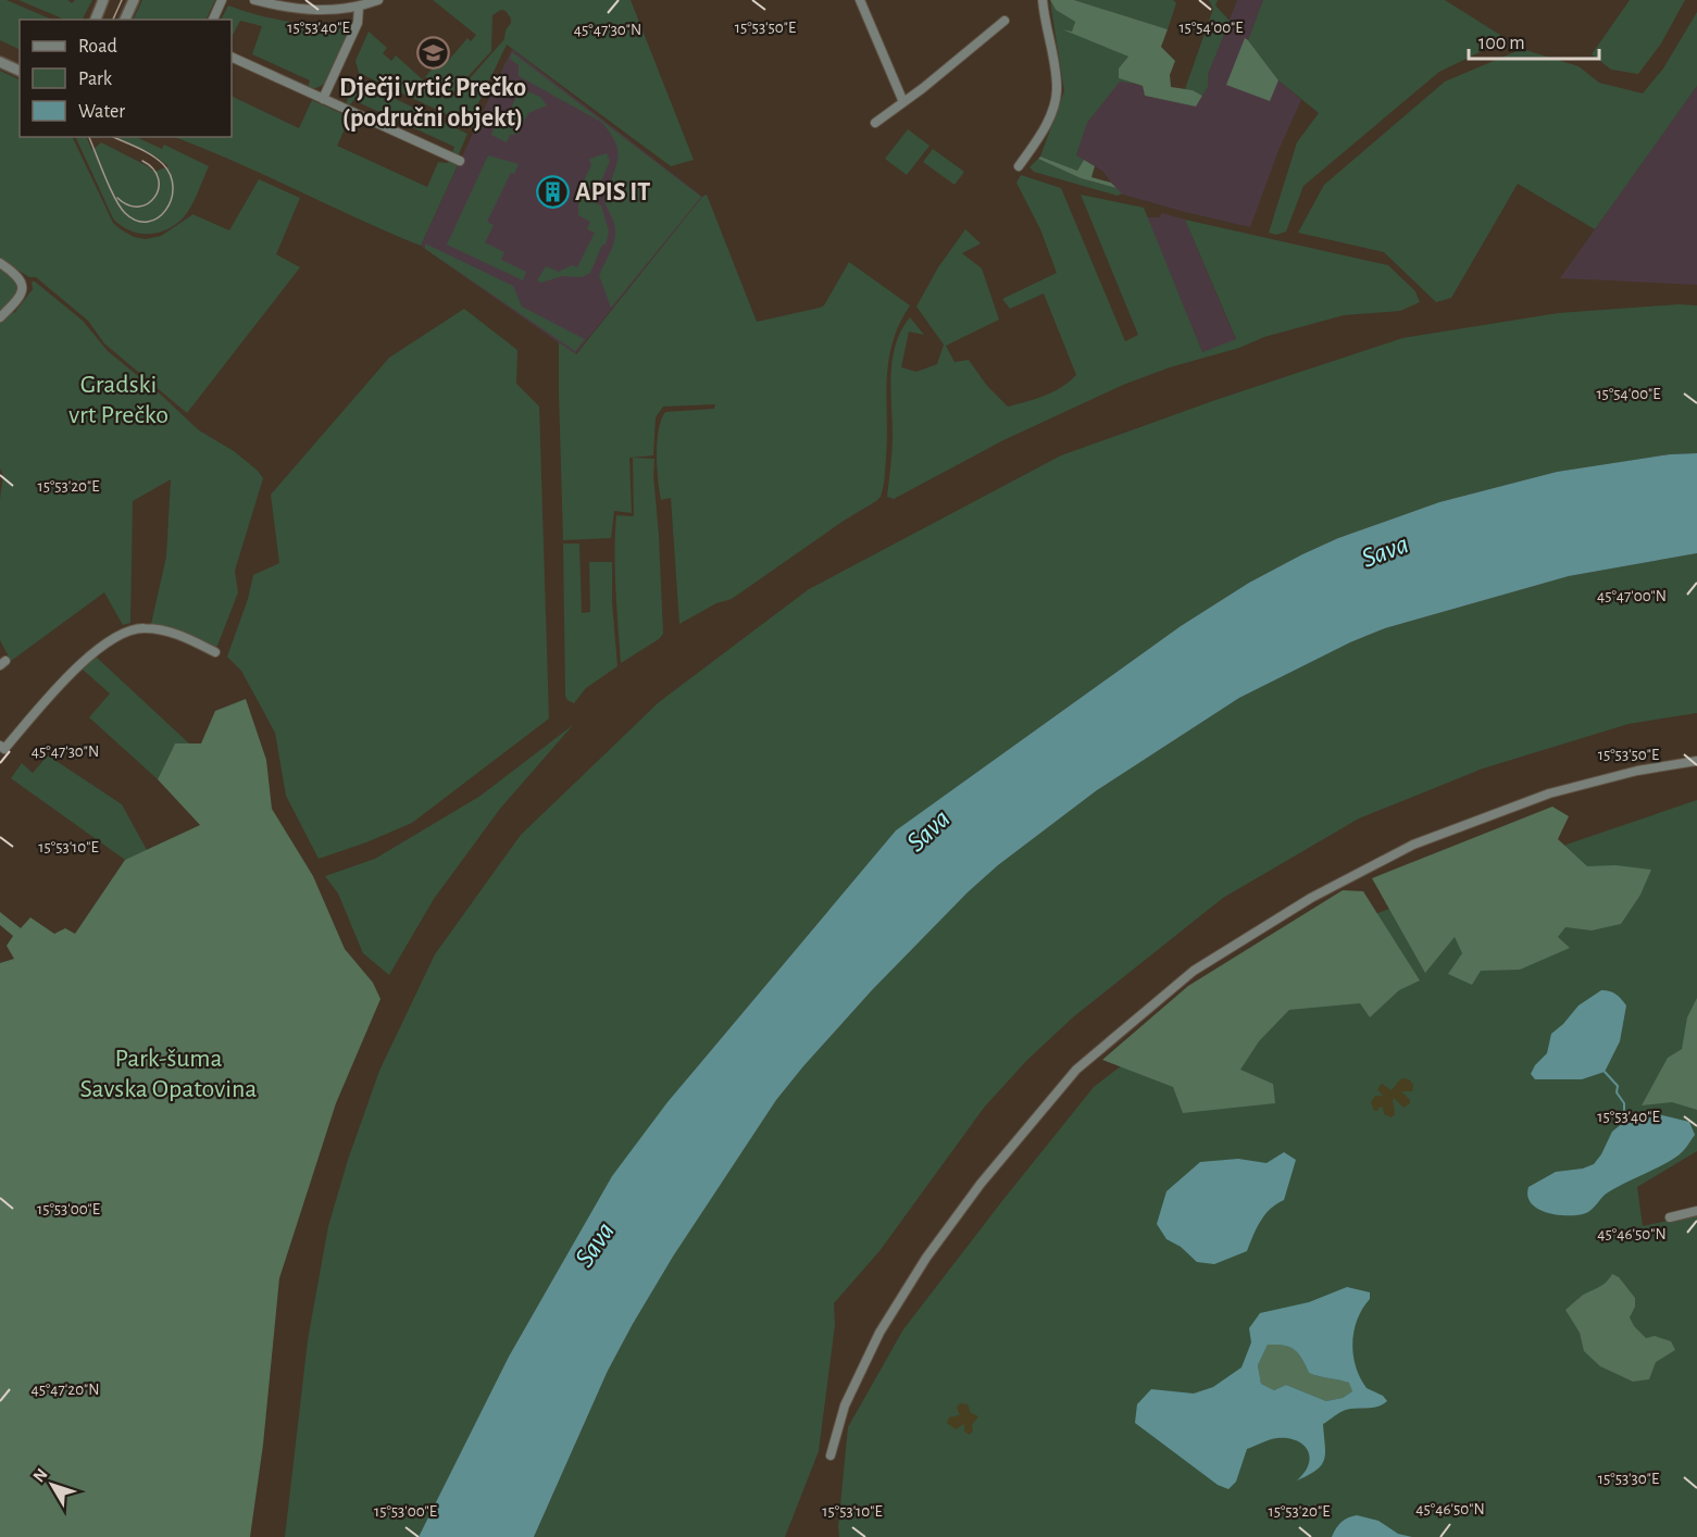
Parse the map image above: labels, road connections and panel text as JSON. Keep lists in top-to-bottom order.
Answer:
{
  "water": ["Sava"],
  "parks": ["Gradski vrt Prečko", "Park-šuma Savska Opatovina"],
  "places": {
    "school or university": ["Dječji vrtić Prečko (područni objekt)"],
    "building": ["APIS IT"]
  },
  "legend": ["Road", "Park", "Water"],
  "scale_bar": "100 m",
  "north": "top left",
  "coordinates": [
    "15°53'40\"E",
    "15°53'50\"E",
    "15°54'00\"E",
    "45°47'30\"N",
    "15°53'20\"E",
    "45°47'00\"N",
    "15°53'10\"E",
    "15°53'00\"E",
    "45°46'50\"N",
    "45°47'20\"N",
    "15°53'30\"E"
  ]
}
